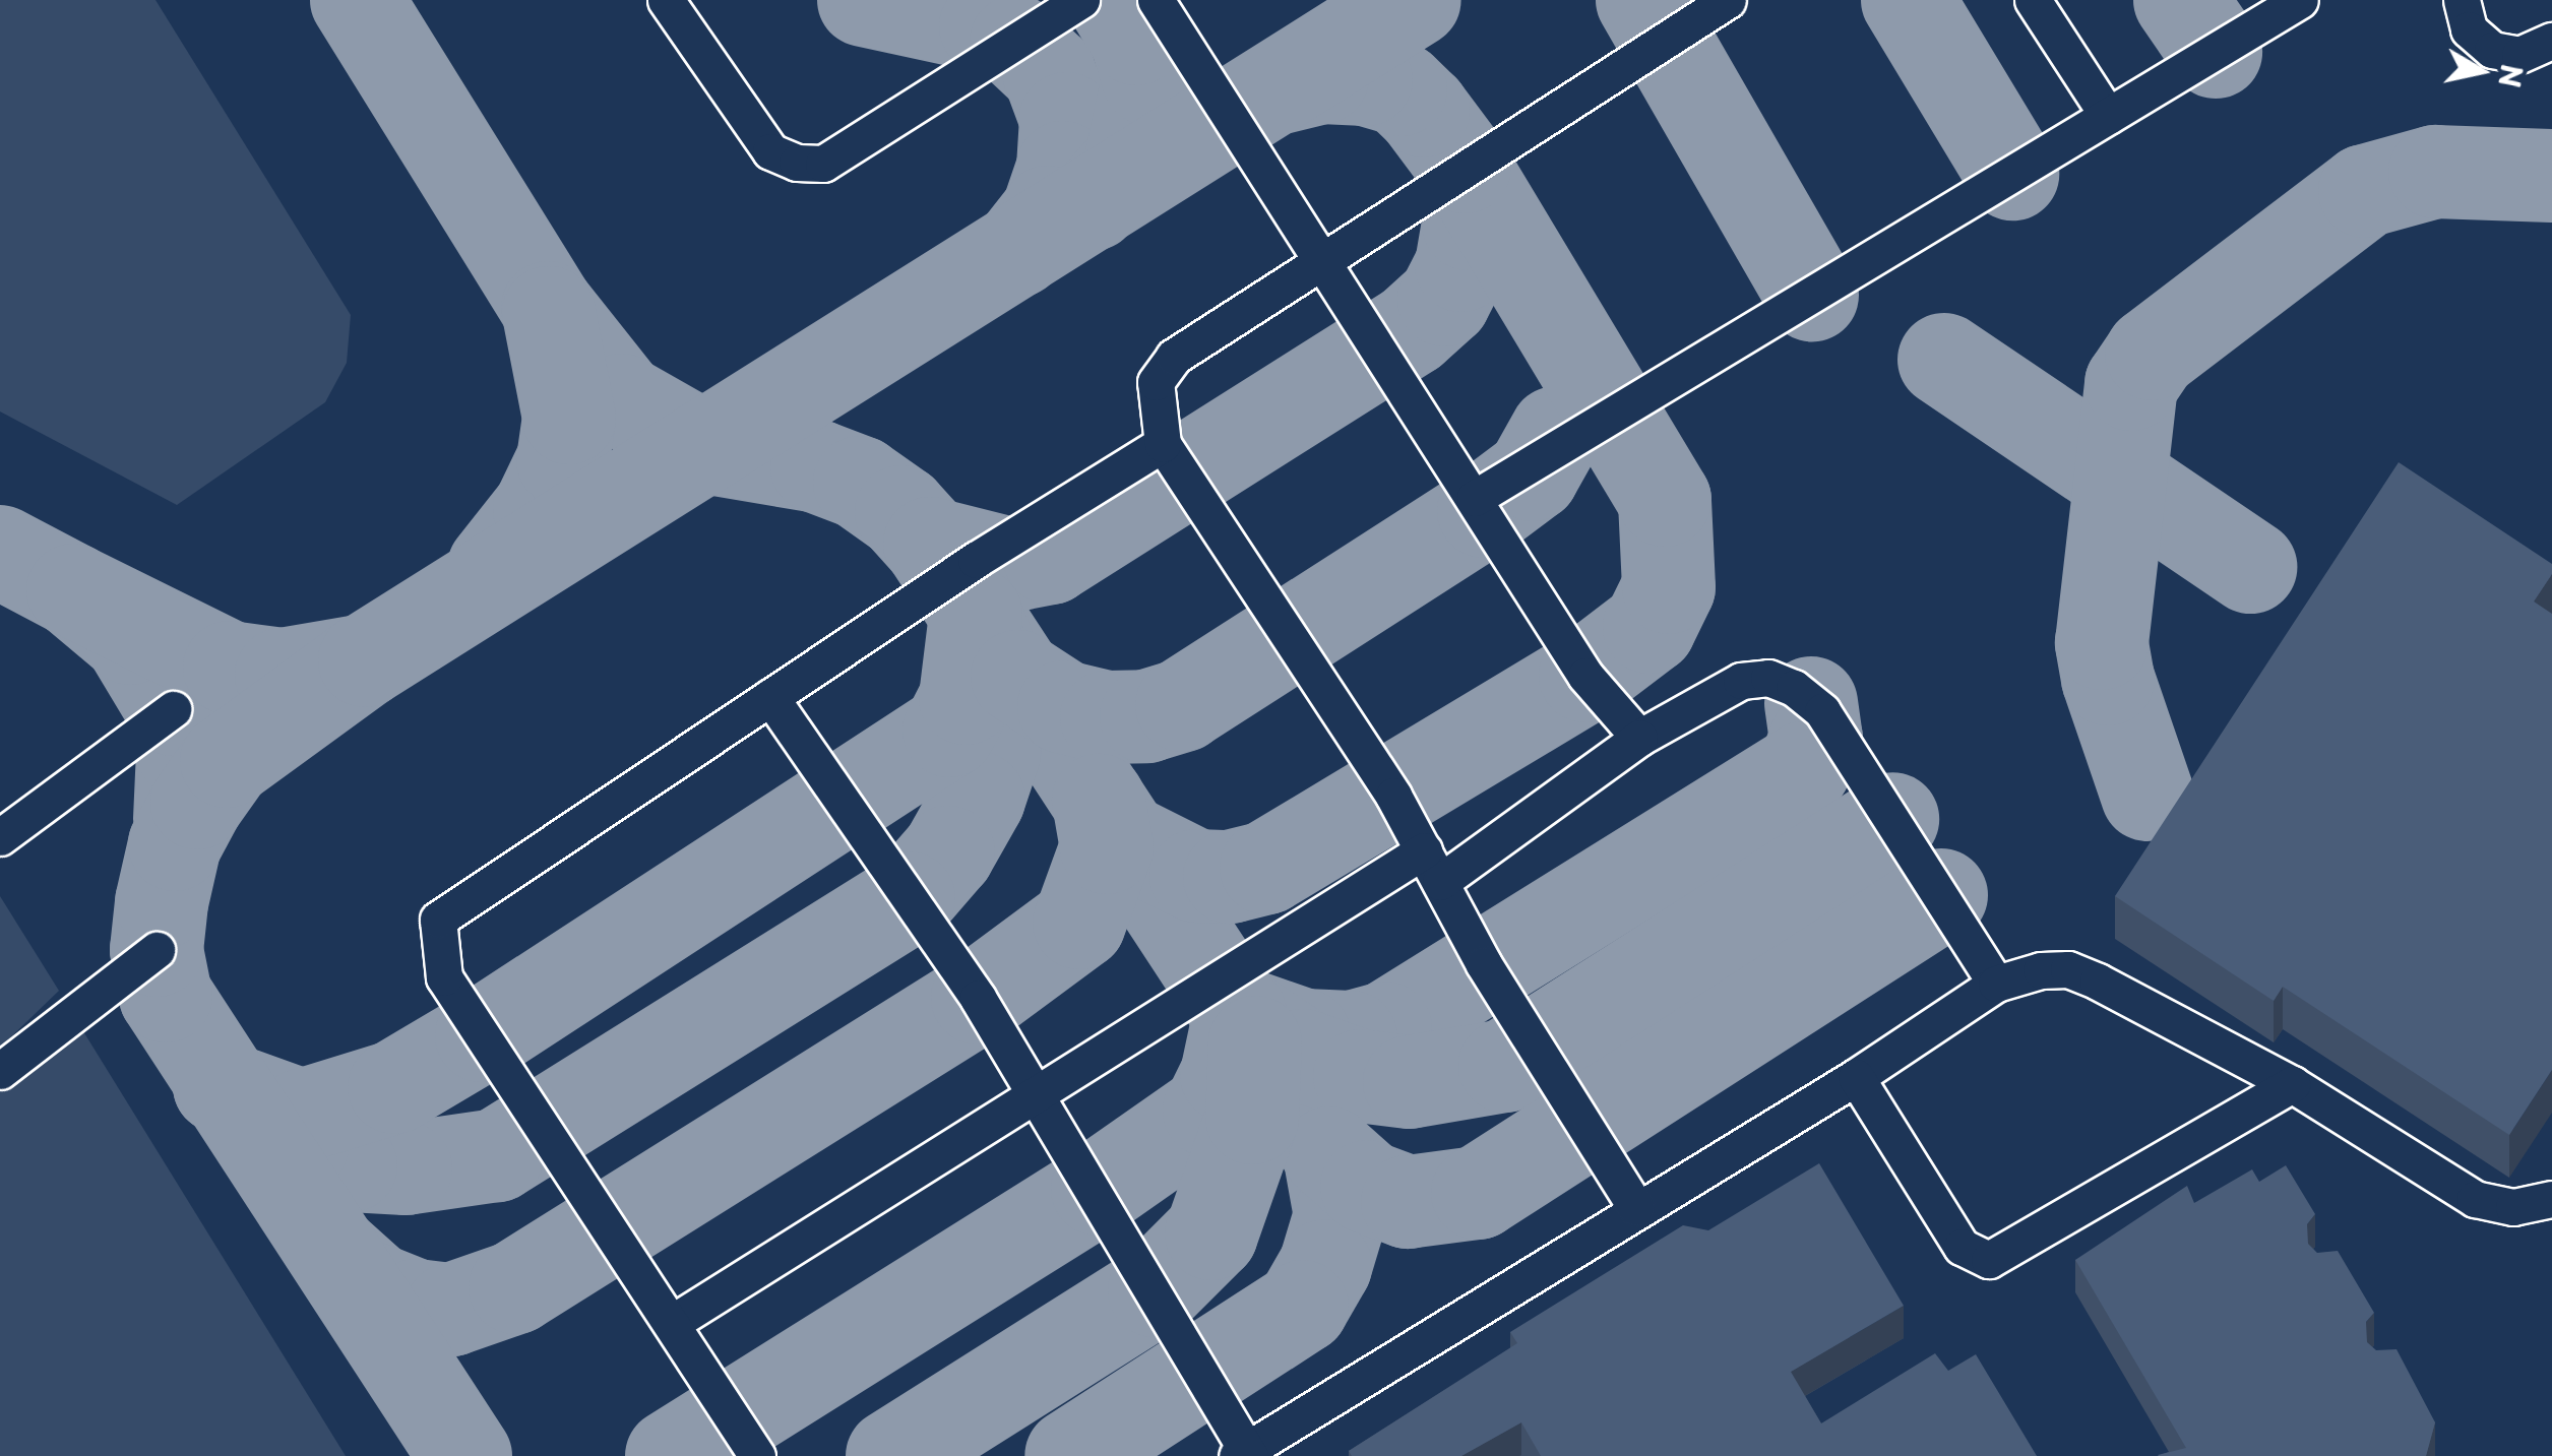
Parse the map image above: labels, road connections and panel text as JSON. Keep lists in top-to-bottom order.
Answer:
{
  "north": "right"
}
